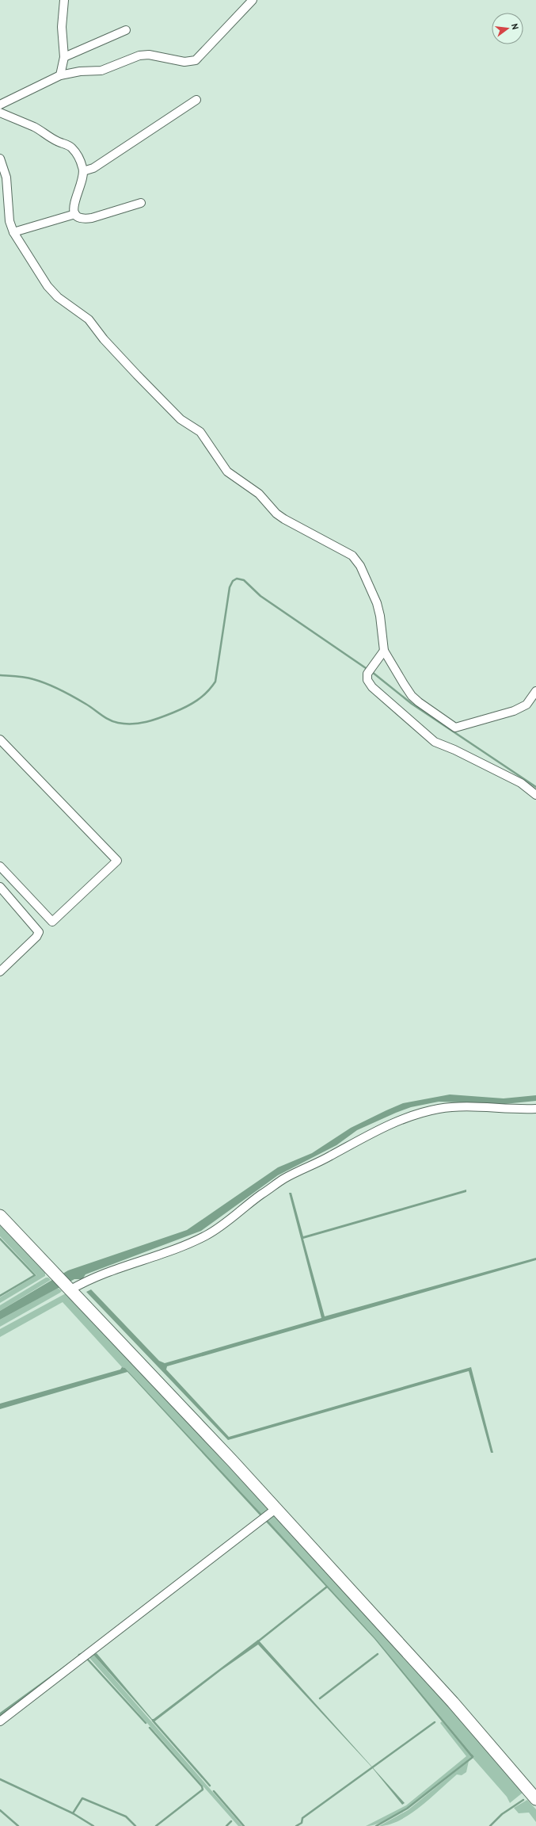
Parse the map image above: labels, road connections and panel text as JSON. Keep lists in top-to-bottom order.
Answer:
{
  "north": "right"
}
